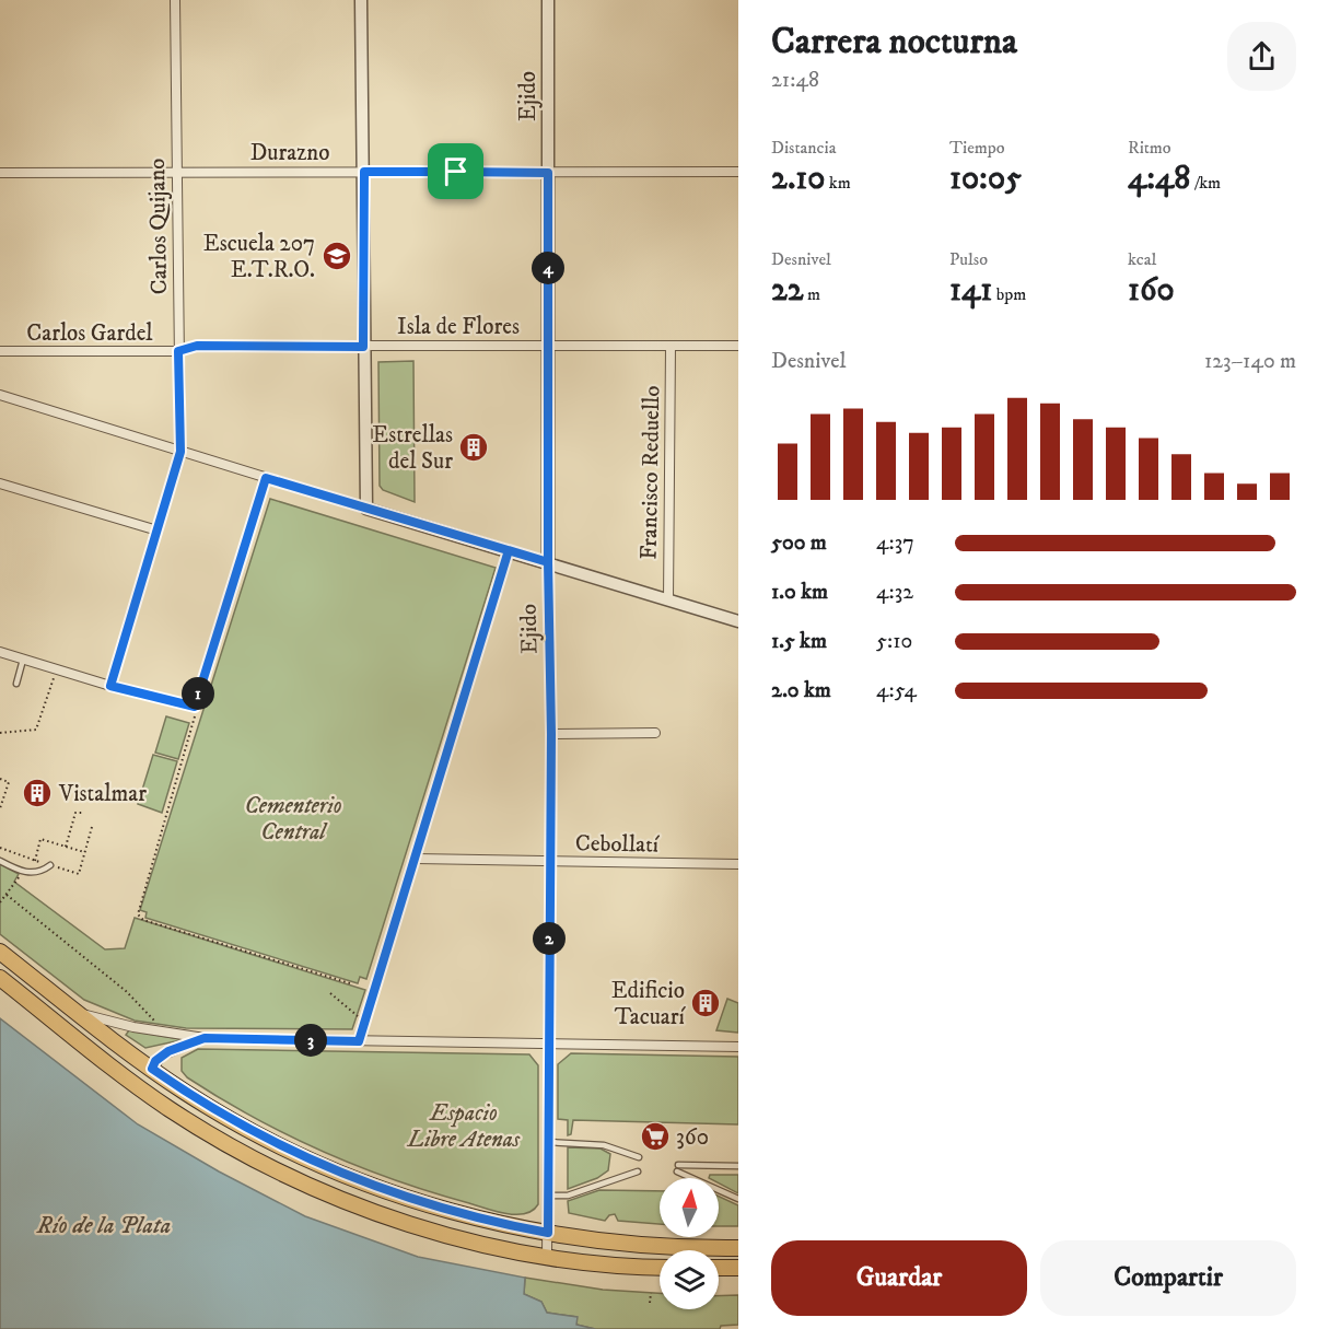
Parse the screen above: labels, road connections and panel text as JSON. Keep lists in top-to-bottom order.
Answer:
{
  "streets": {
    "street": [
      "Ejido",
      "Durazno",
      "Carlos Quijano",
      "Isla de Flores",
      "Carlos Gardel",
      "Francisco Reduello",
      "Cebollatí"
    ]
  },
  "crossings": [
    ["Ejido", "Durazno"],
    ["Ejido", "Isla de Flores"],
    ["Ejido", "Cebollatí"],
    ["Durazno", "Carlos Quijano"],
    ["Carlos Quijano", "Isla de Flores"],
    ["Carlos Quijano", "Carlos Gardel"],
    ["Isla de Flores", "Carlos Gardel"],
    ["Isla de Flores", "Francisco Reduello"]
  ],
  "water": ["Río de la Plata"],
  "parks": ["Cementerio Central", "Espacio Libre Atenas"],
  "places": {
    "school or university": ["Escuela 207 E.T.R.O."],
    "building": ["Estrellas del Sur", "Vistalmar", "Edificio Tacuarí"],
    "supermarket": ["360"]
  },
  "north": "top",
  "page": {
    "heading": ["Carrera nocturna", "21:48"],
    "stats": [
      ["Distancia", "2.10 km"],
      ["Tiempo", "10:05"],
      ["Ritmo", "4:48 /km"],
      ["Desnivel", "22 m"],
      ["Pulso", "141 bpm"],
      ["kcal", "160"]
    ],
    "pins": [
      "4",
      "1",
      "2",
      "3"
    ],
    "chart": ["Desnivel", "123–140 m"],
    "list": [
      {
        "name": "500 m",
        "note": "4:37"
      },
      {
        "name": "1.0 km",
        "note": "4:32"
      },
      {
        "name": "1.5 km",
        "note": "5:10"
      },
      {
        "name": "2.0 km",
        "note": "4:54"
      }
    ],
    "buttons": ["Guardar", "Compartir"]
  }
}
